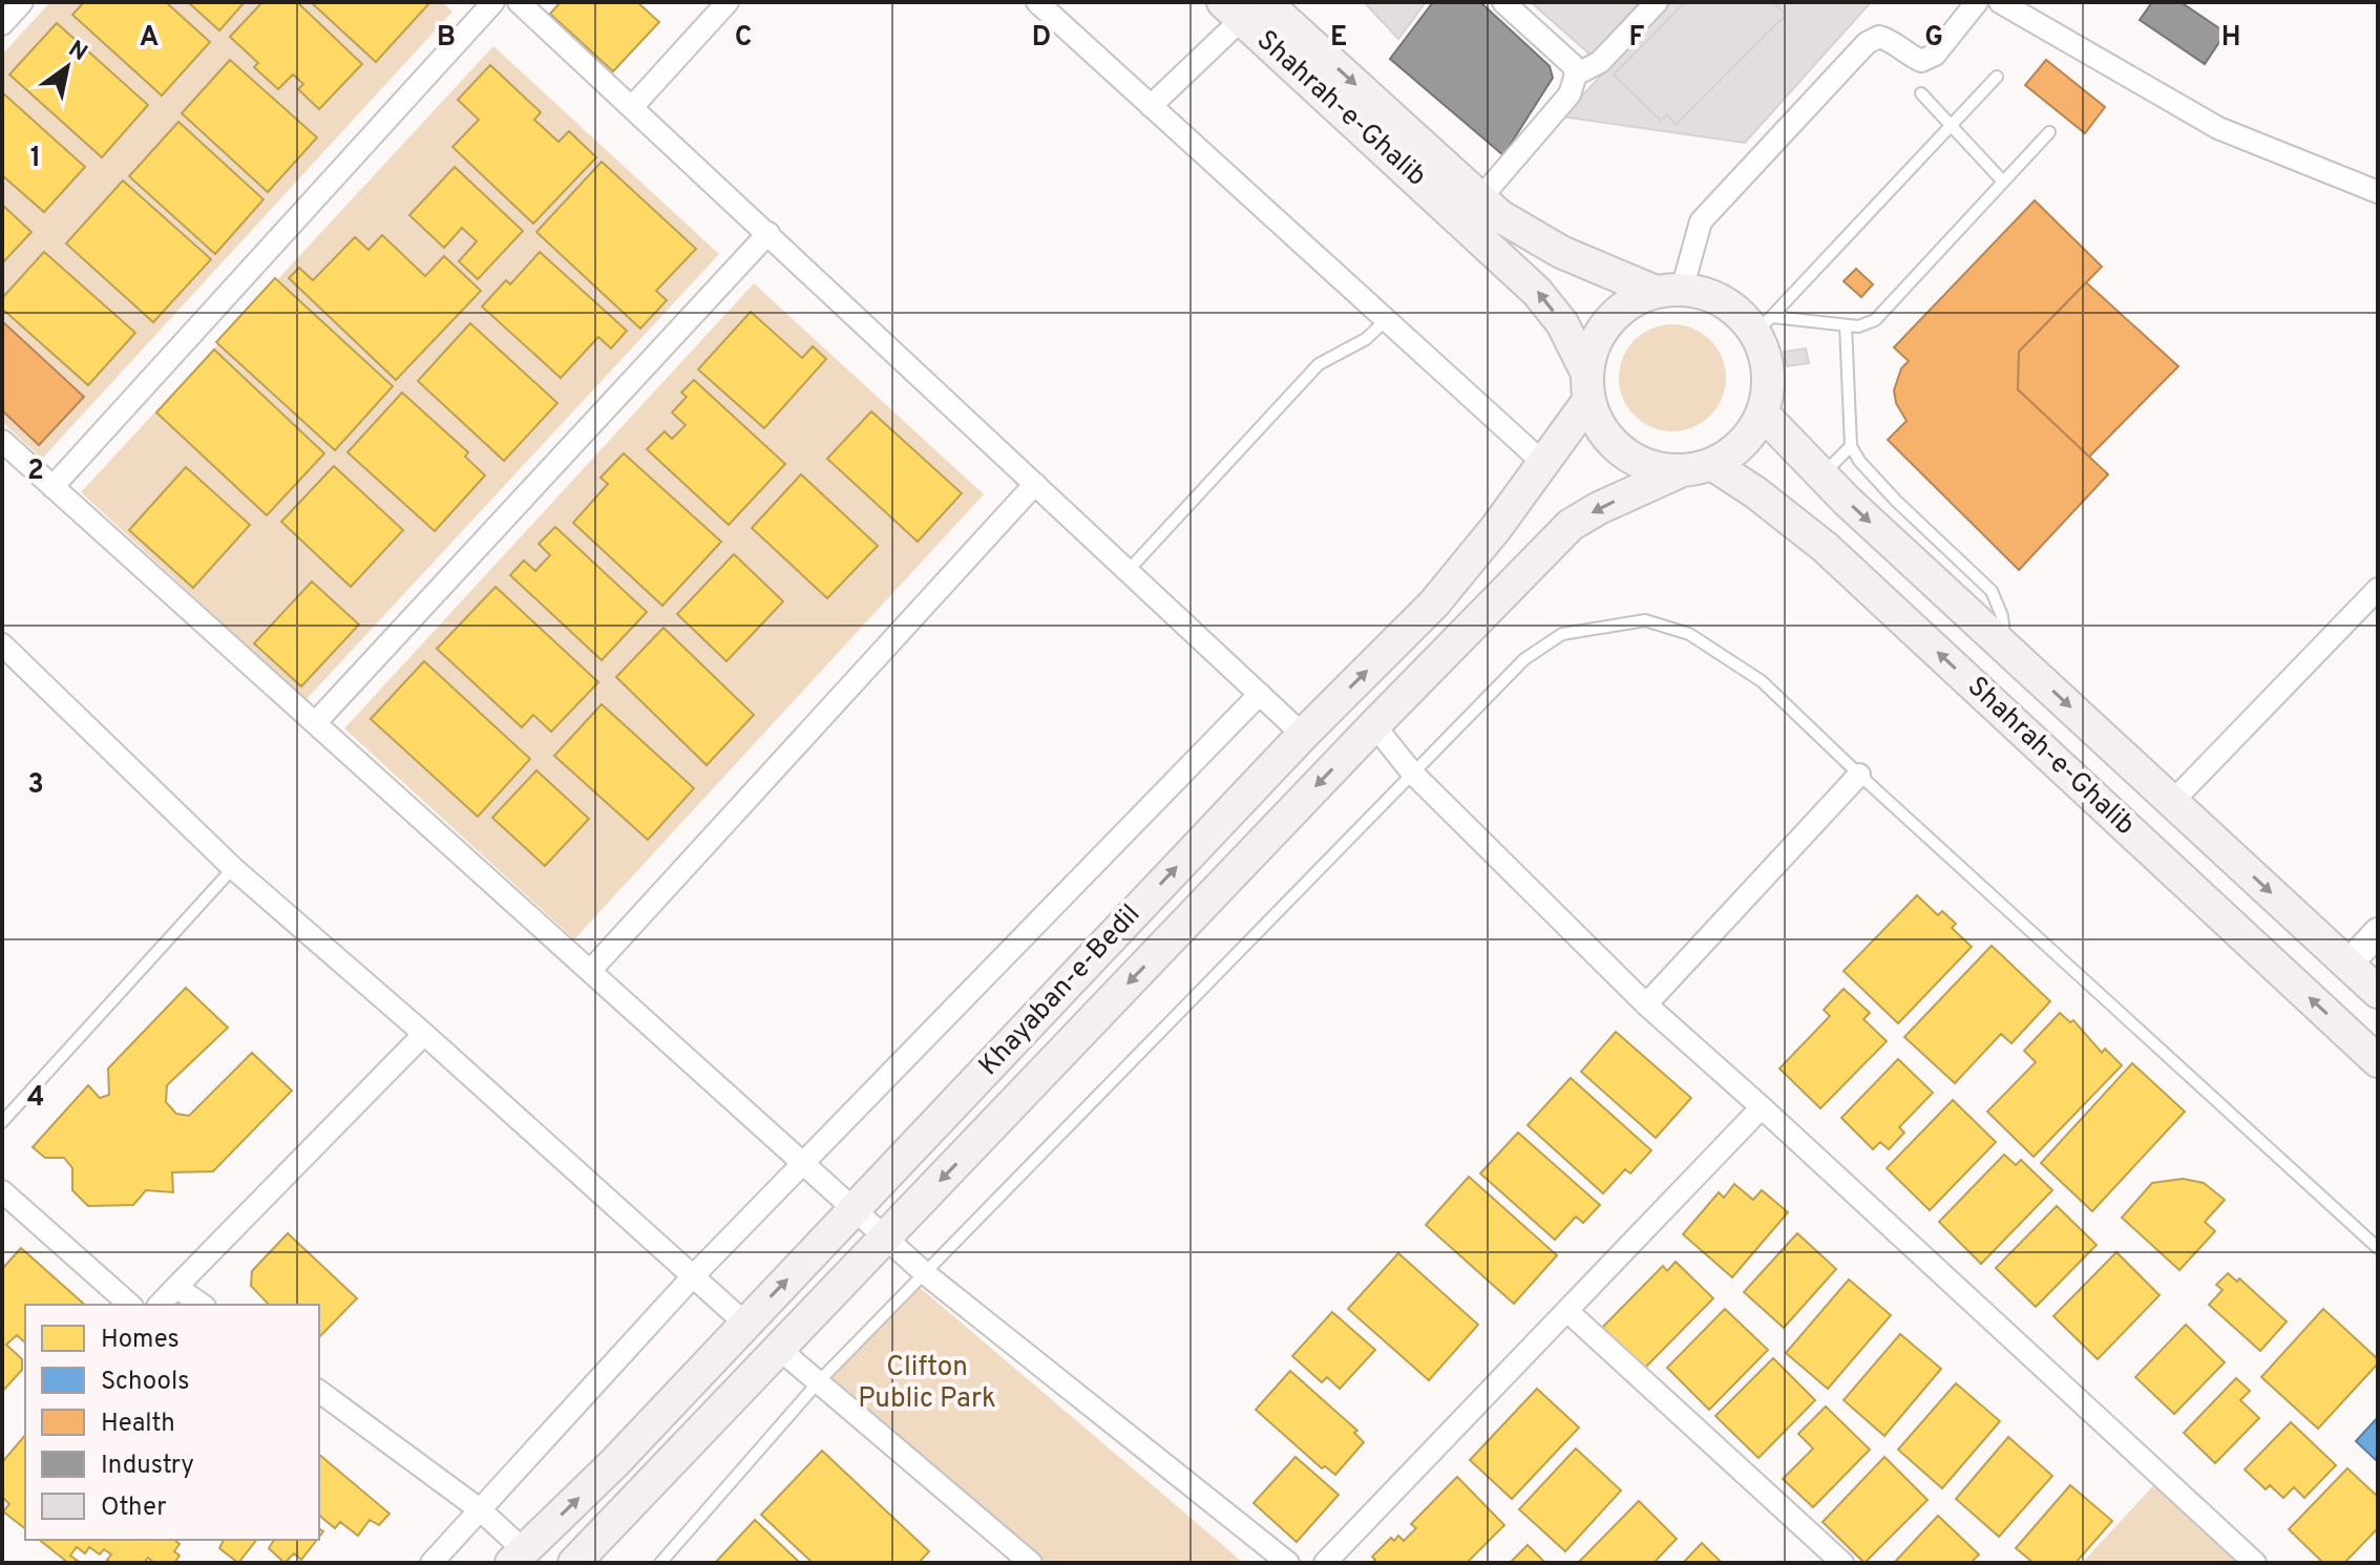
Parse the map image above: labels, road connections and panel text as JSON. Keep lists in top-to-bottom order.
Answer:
{
  "streets": {
    "main road": ["Shahrah-e-Ghalib", "Khayaban-e-Bedil"]
  },
  "crossings": [
    ["Shahrah-e-Ghalib", "Khayaban-e-Bedil"]
  ],
  "parks": ["Clifton Public Park"],
  "legend": [
    "Homes",
    "Schools",
    "Health",
    "Industry",
    "Other"
  ],
  "north": "top right",
  "grid": {
    "columns": [
      "A",
      "B",
      "C",
      "D",
      "E",
      "F",
      "G",
      "H"
    ],
    "rows": [
      "1",
      "2",
      "3",
      "4"
    ]
  }
}
